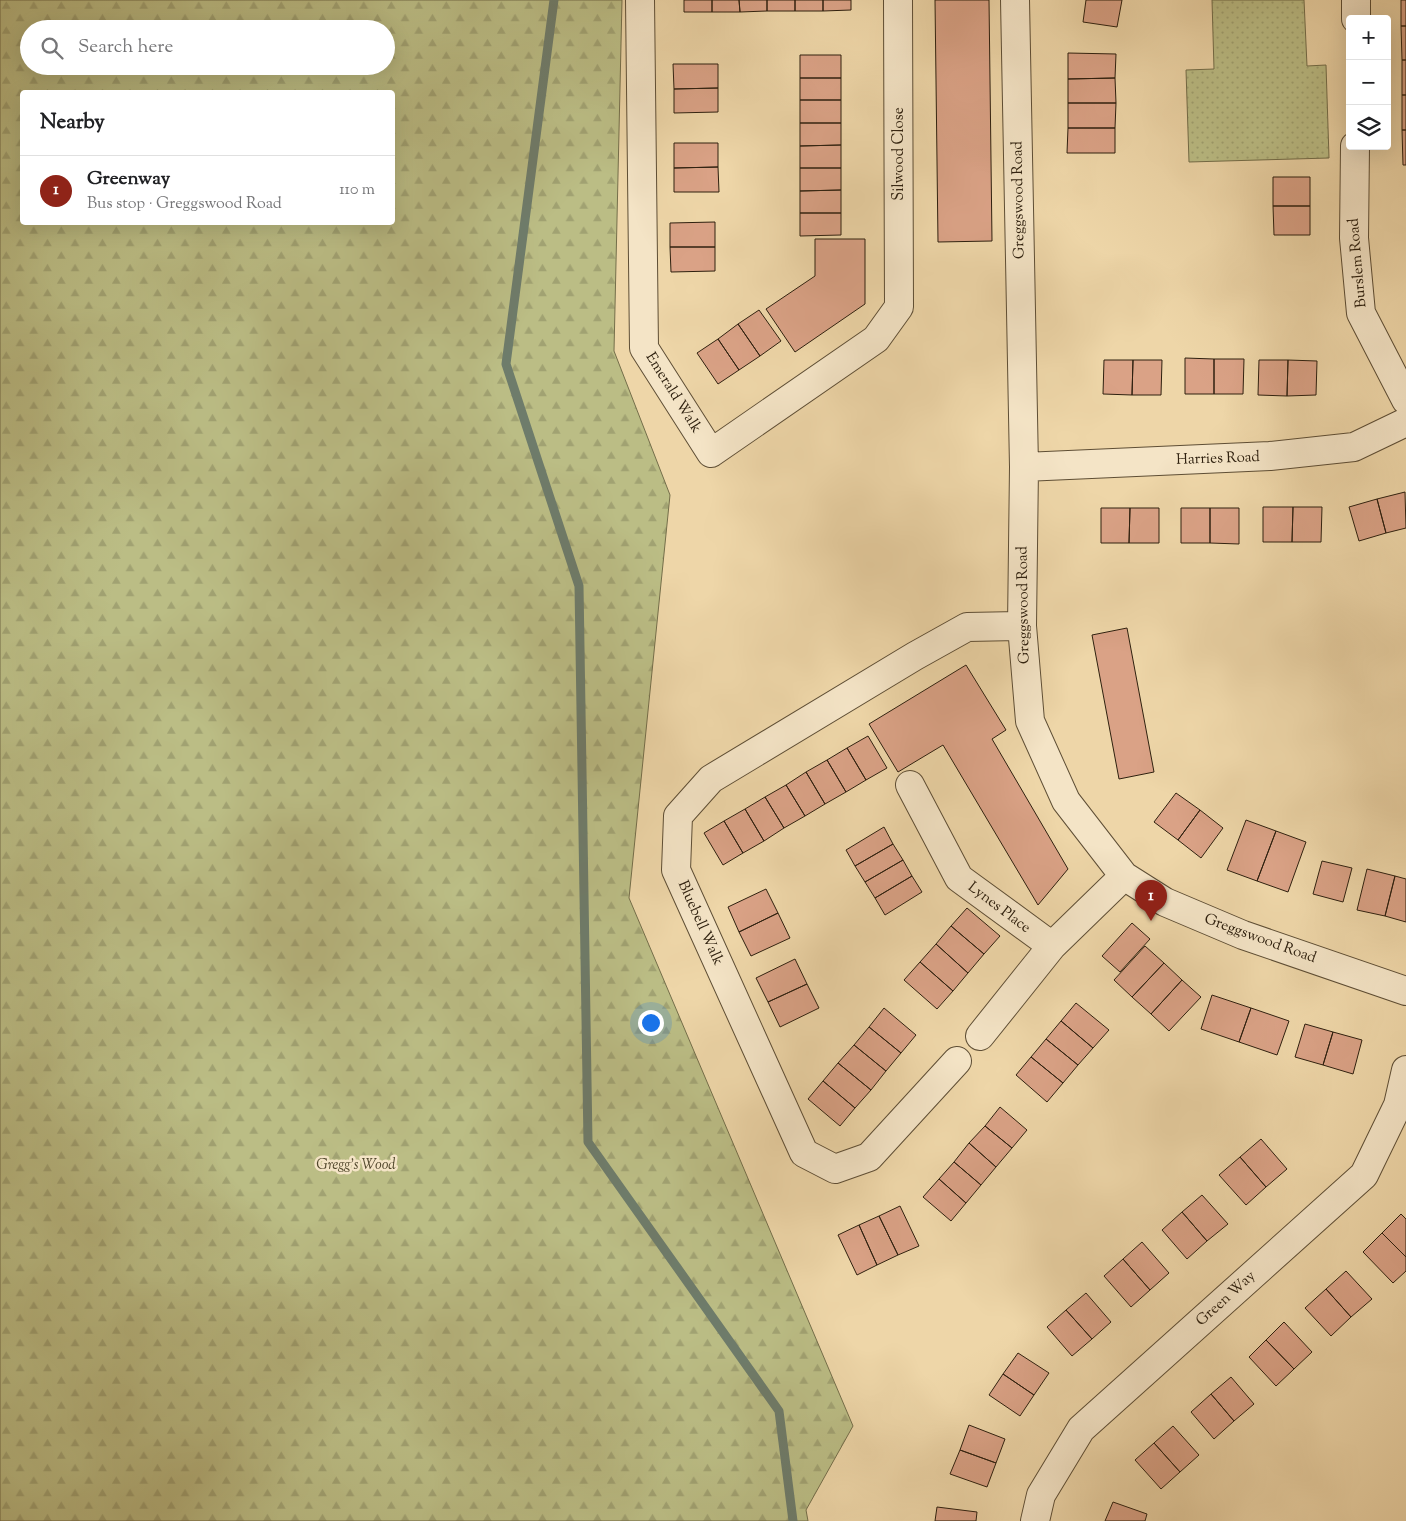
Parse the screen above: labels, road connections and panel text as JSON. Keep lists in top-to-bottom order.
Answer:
{
  "streets": {
    "street": [
      "Silwood Close",
      "Greggswood Road",
      "Burslem Road",
      "Emerald Walk",
      "Harries Road",
      "Lynes Place",
      "Bluebell Walk",
      "Green Way"
    ]
  },
  "crossings": [
    ["Silwood Close", "Emerald Walk"],
    ["Greggswood Road", "Harries Road"],
    ["Greggswood Road", "Bluebell Walk"]
  ],
  "parks": ["Gregg's Wood"],
  "page": {
    "map_buttons": ["+", "−"],
    "search": "Search here",
    "heading": "Nearby",
    "list": [
      {
        "mark": "1",
        "name": "Greenway",
        "note": "Bus stop · Greggswood Road",
        "value": "110 m"
      }
    ],
    "pins": "1"
  }
}
